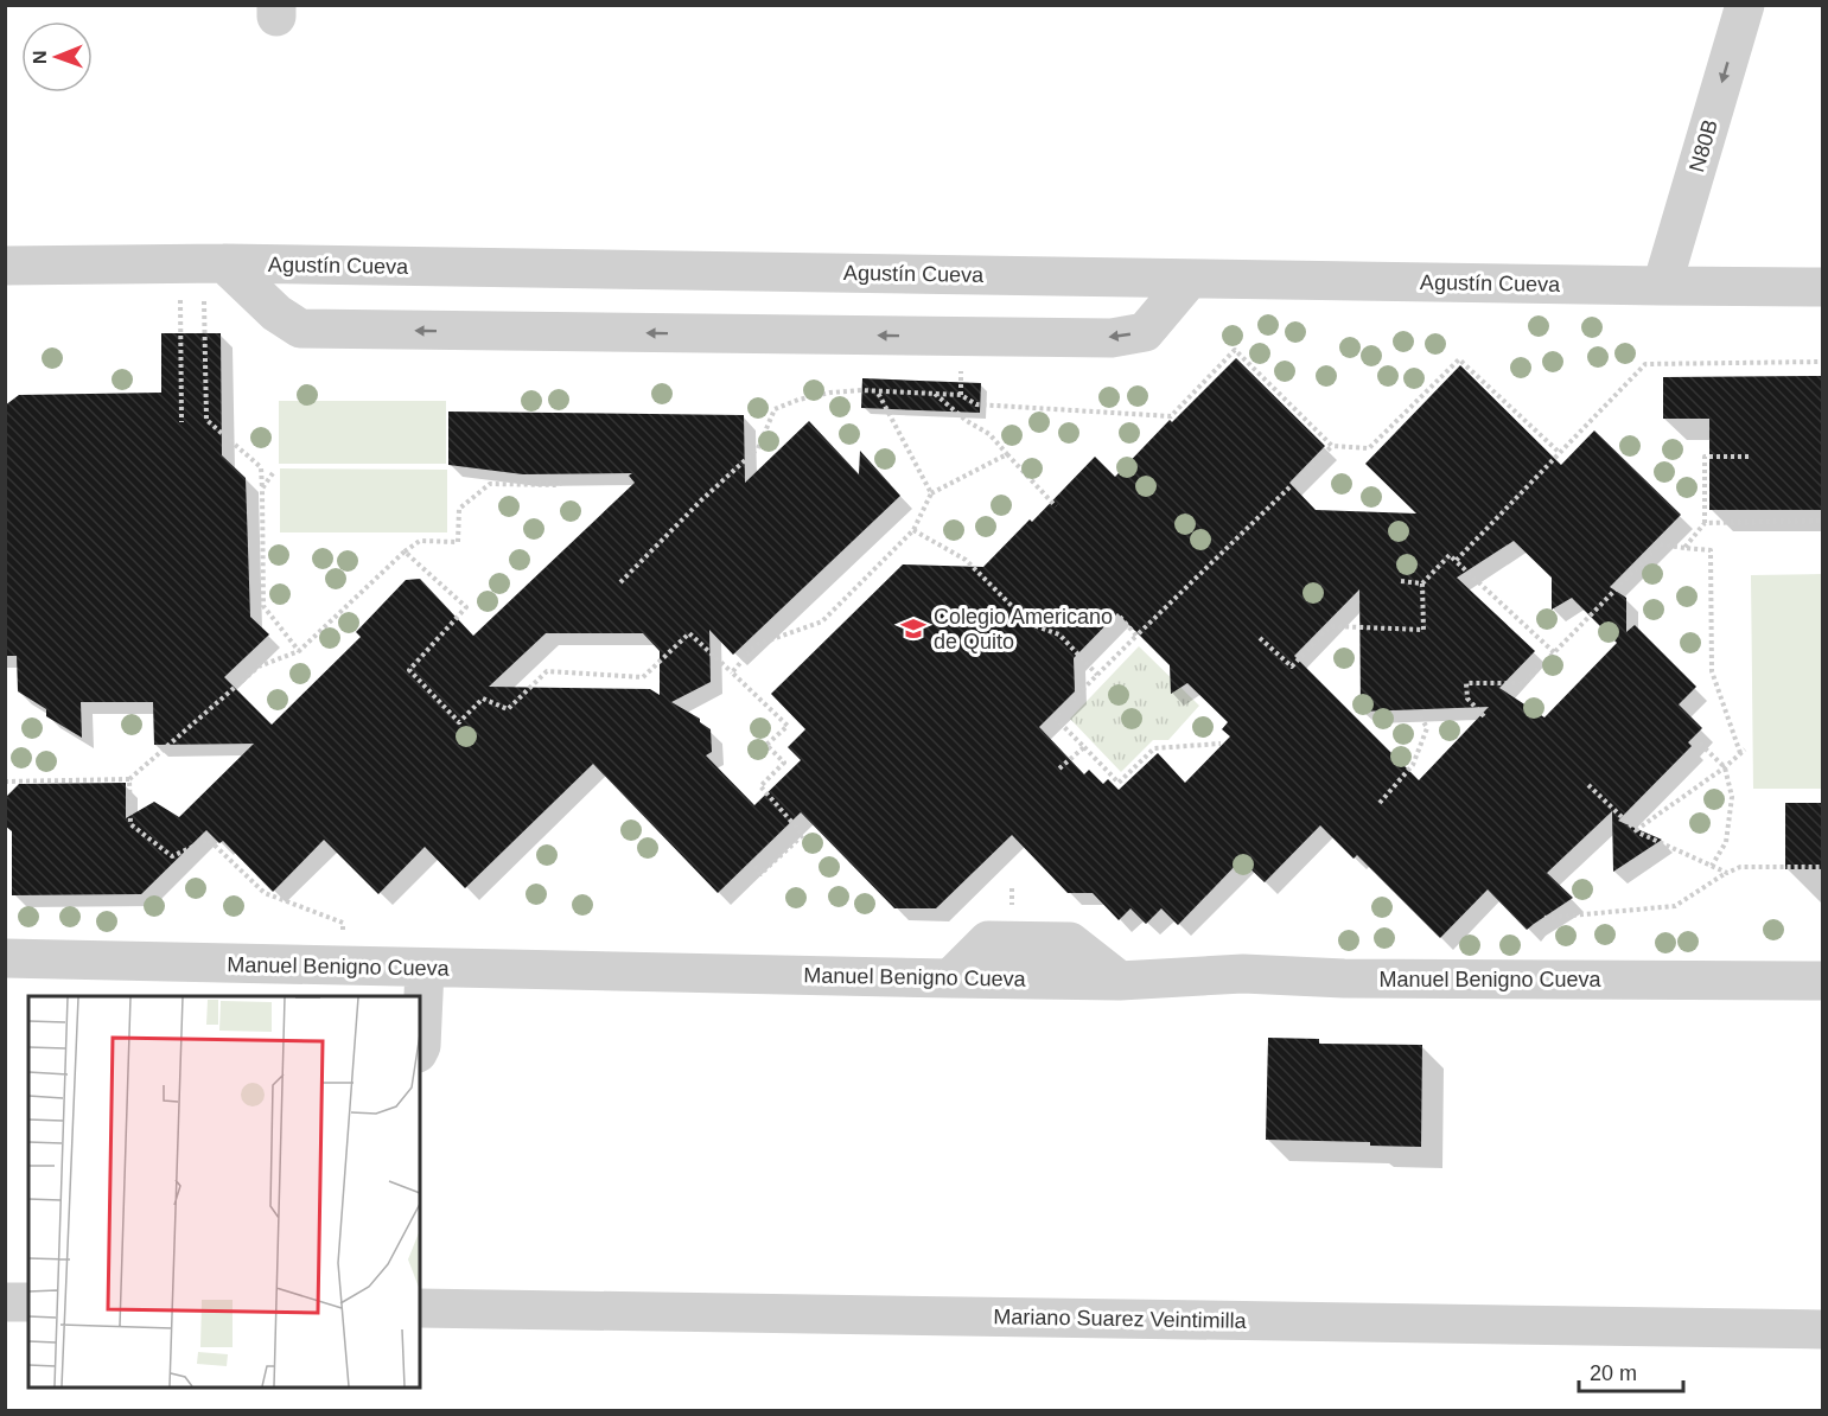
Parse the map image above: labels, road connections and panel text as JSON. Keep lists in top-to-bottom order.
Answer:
{
  "streets": {
    "street": [
      "N80B",
      "Agustín Cueva",
      "Manuel Benigno Cueva",
      "Mariano Suarez Veintimilla"
    ]
  },
  "crossings": [
    ["N80B", "Agustín Cueva"]
  ],
  "one_way": ["N80B"],
  "places": {
    "school or university": ["Colegio Americano de Quito"]
  },
  "scale_bar": "20 m",
  "north": "left"
}
